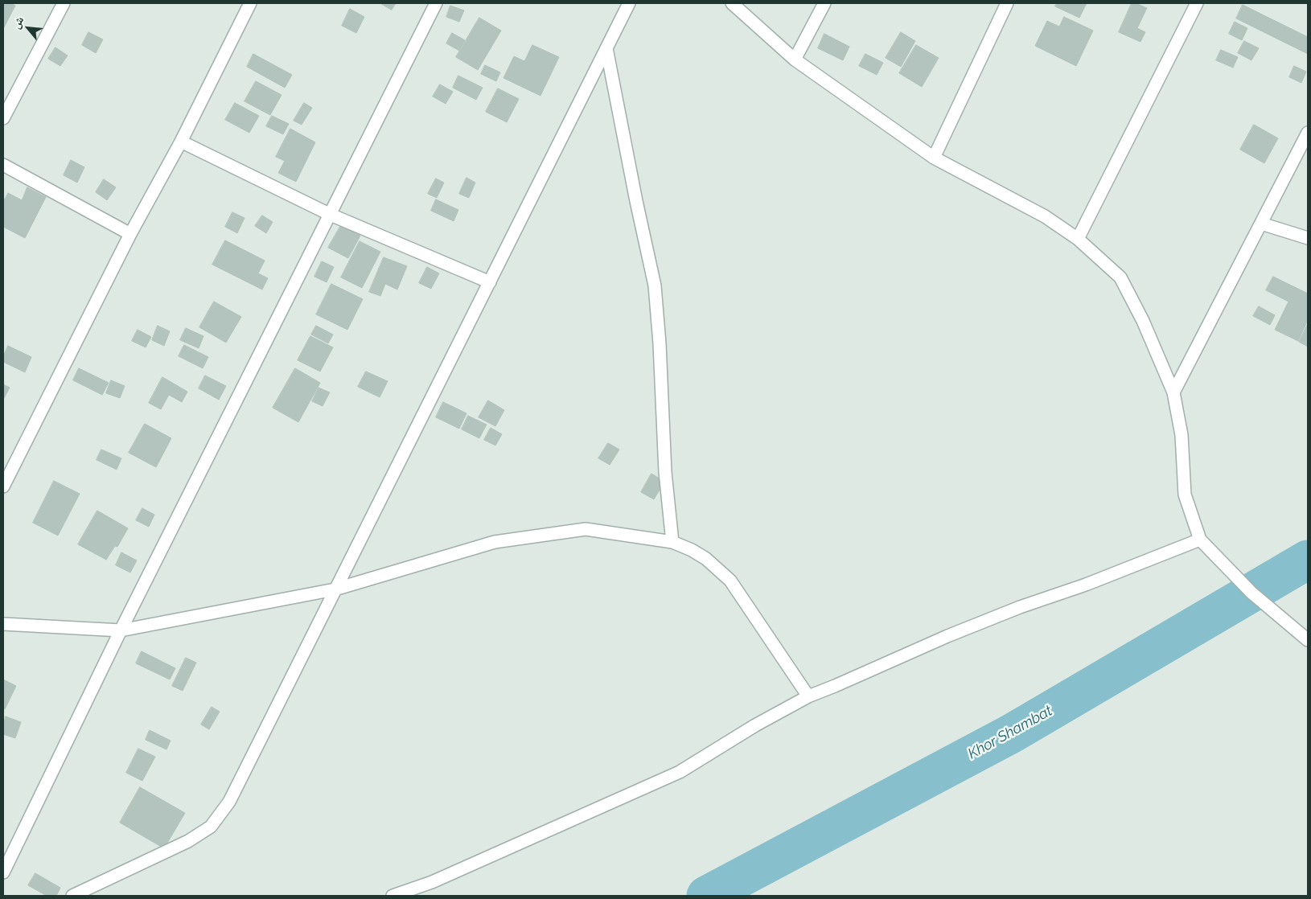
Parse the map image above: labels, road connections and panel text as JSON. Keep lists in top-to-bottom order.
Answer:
{
  "water": ["Khor Shambat"],
  "north": "top left"
}
